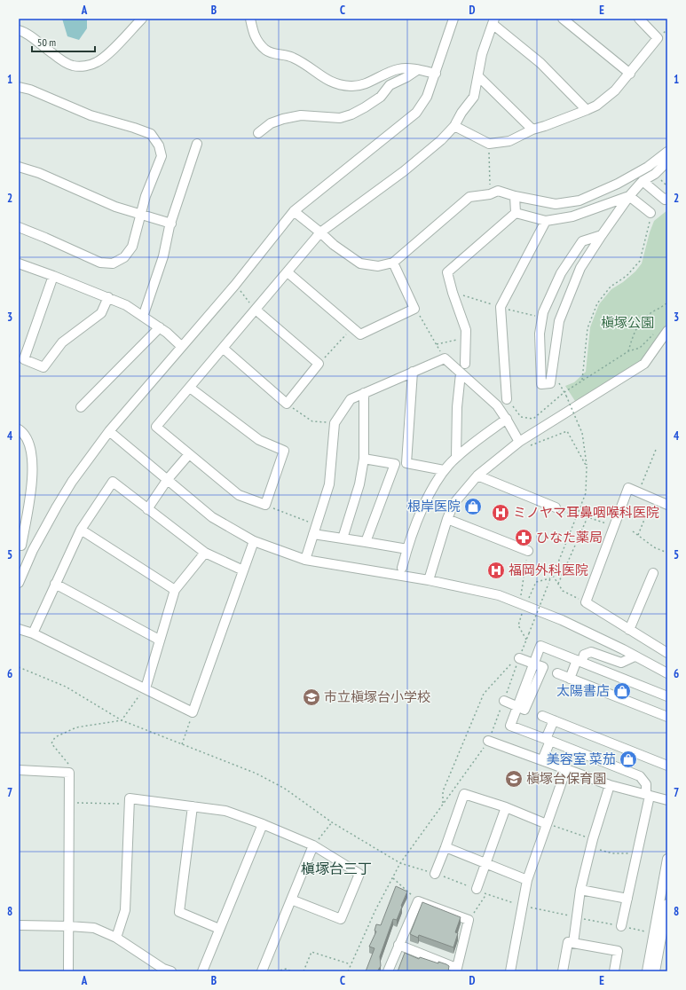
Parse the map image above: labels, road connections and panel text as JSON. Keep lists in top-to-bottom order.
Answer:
{
  "districts": ["槇塚台三丁"],
  "parks": ["槇塚公園"],
  "places": {
    "shop": ["根岸医院", "太陽書店", "美容室 菜茄"],
    "hospital": ["ミノヤマ耳鼻咽喉科医院", "福岡外科医院"],
    "pharmacy": ["ひなた薬局"],
    "school or university": ["市立槇塚台小学校", "槇塚台保育園"]
  },
  "scale_bar": "50 m",
  "grid": {
    "columns": [
      "A",
      "B",
      "C",
      "D",
      "E"
    ],
    "rows": [
      "1",
      "2",
      "3",
      "4",
      "5",
      "6",
      "7",
      "8"
    ]
  }
}
